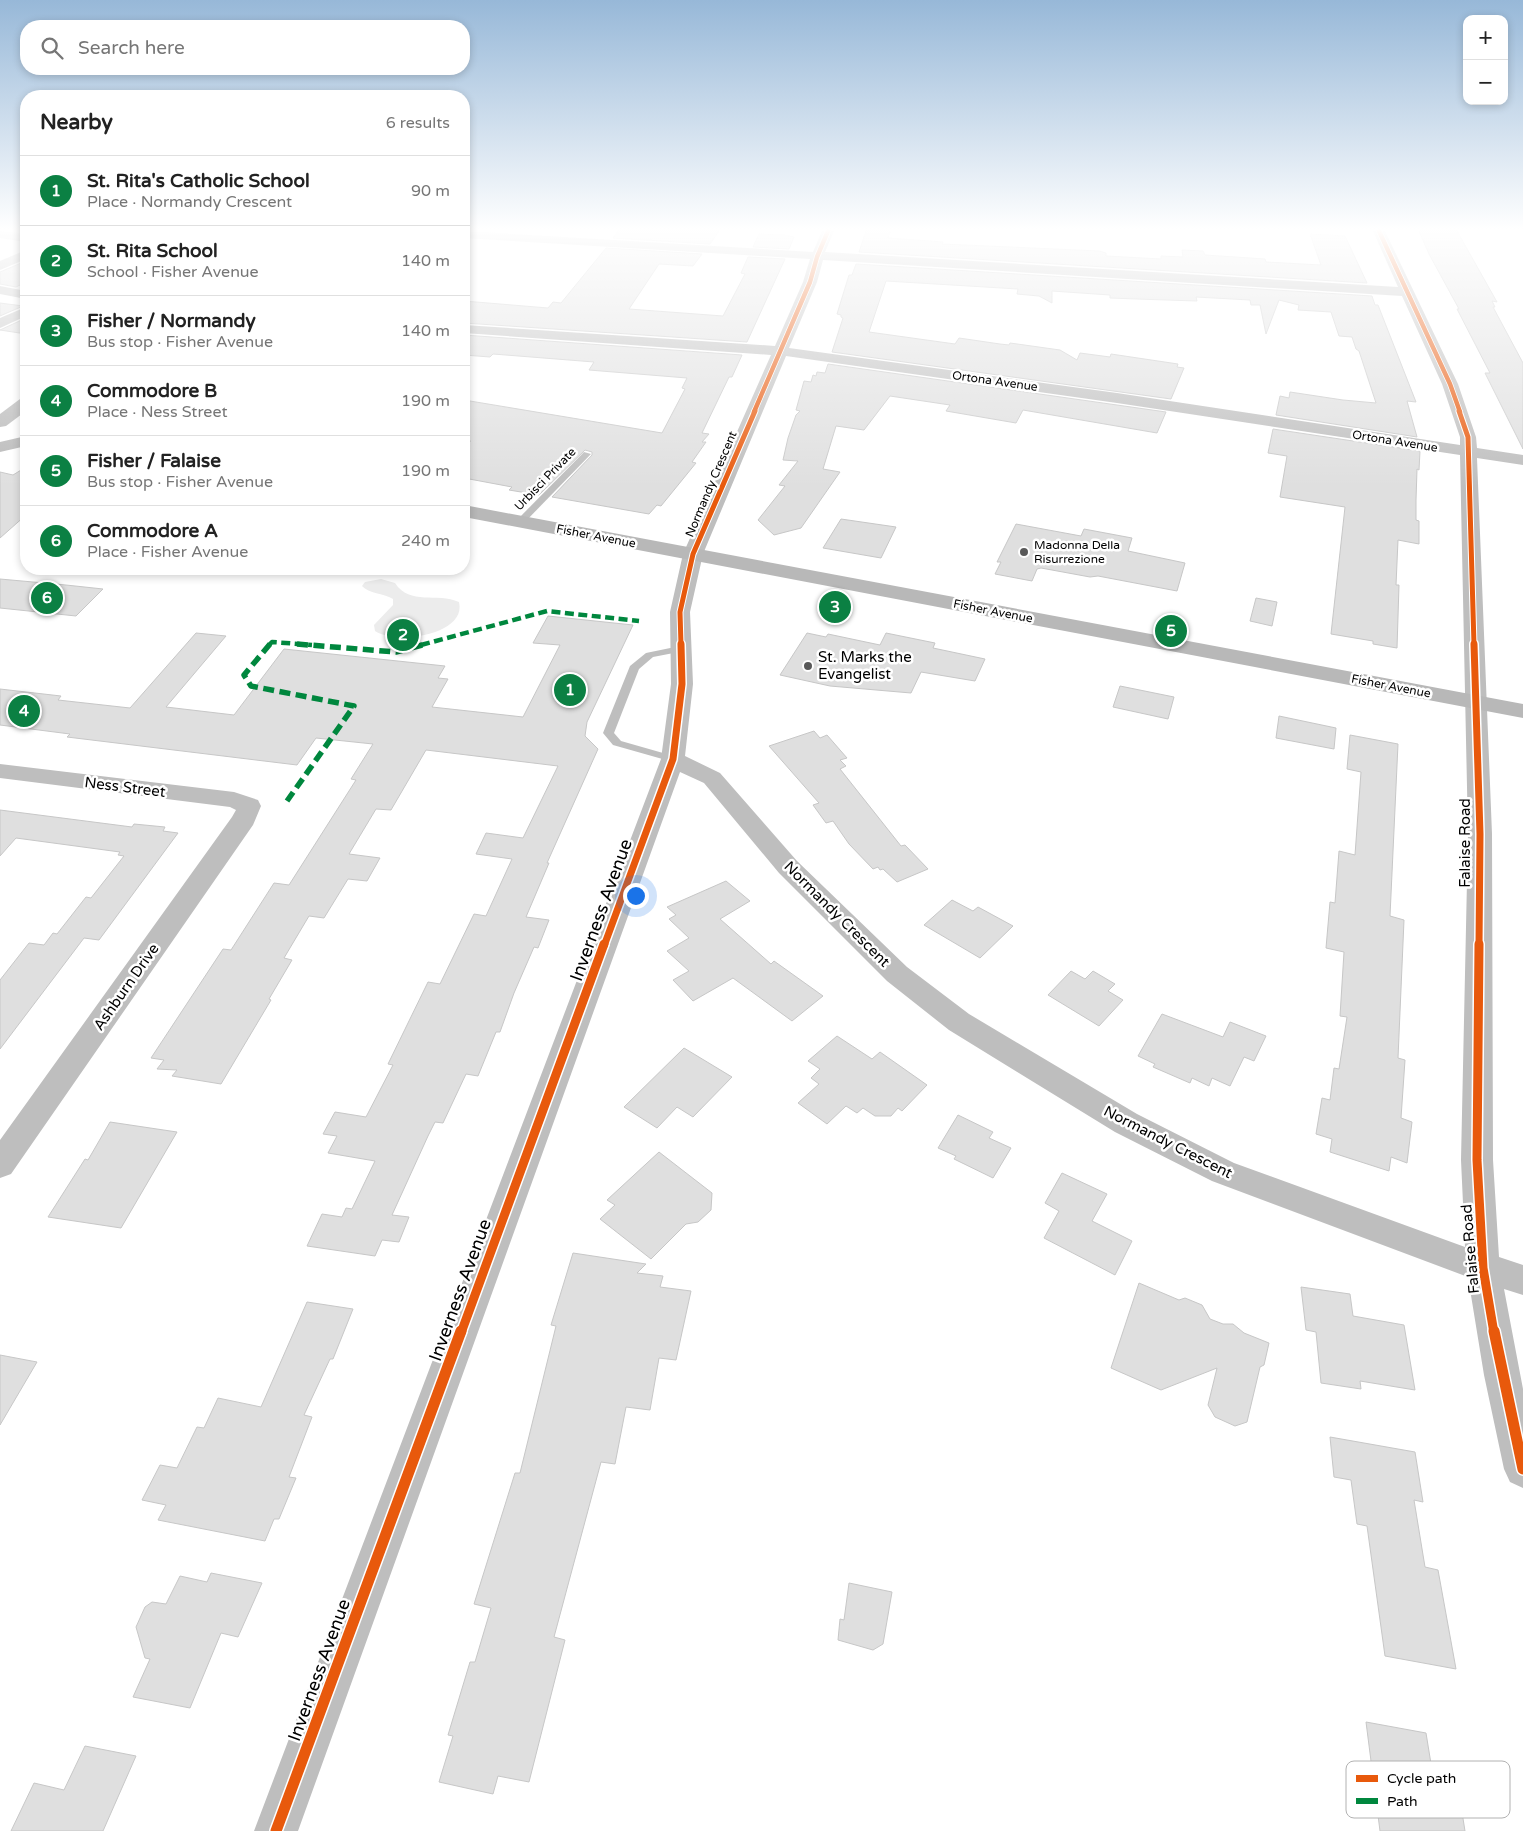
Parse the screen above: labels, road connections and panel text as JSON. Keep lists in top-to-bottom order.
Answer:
{
  "streets": {
    "main road": ["Fisher Avenue"],
    "street": [
      "Ortona Avenue",
      "Normandy Crescent",
      "Ness Street",
      "Falaise Road",
      "Inverness Avenue",
      "Ashburn Drive"
    ],
    "lane": ["Urbisci Private"]
  },
  "crossings": [
    ["Ortona Avenue", "Normandy Crescent"],
    ["Ortona Avenue", "Falaise Road"],
    ["Urbisci Private", "Fisher Avenue"],
    ["Normandy Crescent", "Fisher Avenue"],
    ["Normandy Crescent", "Falaise Road"],
    ["Normandy Crescent", "Inverness Avenue"],
    ["Fisher Avenue", "Falaise Road"],
    ["Ness Street", "Ashburn Drive"]
  ],
  "places": ["Madonna Della Risurrezione", "St. Marks the Evangelist"],
  "legend": ["Cycle path", "Path"],
  "page": {
    "map_buttons": ["+", "−"],
    "search": "Search here",
    "heading": ["Nearby", "6 results"],
    "list": [
      {
        "mark": "1",
        "name": "St. Rita's Catholic School",
        "note": "Place · Normandy Crescent",
        "value": "90 m"
      },
      {
        "mark": "2",
        "name": "St. Rita School",
        "note": "School · Fisher Avenue",
        "value": "140 m"
      },
      {
        "mark": "3",
        "name": "Fisher / Normandy",
        "note": "Bus stop · Fisher Avenue",
        "value": "140 m"
      },
      {
        "mark": "4",
        "name": "Commodore B",
        "note": "Place · Ness Street",
        "value": "190 m"
      },
      {
        "mark": "5",
        "name": "Fisher / Falaise",
        "note": "Bus stop · Fisher Avenue",
        "value": "190 m"
      },
      {
        "mark": "6",
        "name": "Commodore A",
        "note": "Place · Fisher Avenue",
        "value": "240 m"
      }
    ],
    "pins": [
      "6",
      "3",
      "5",
      "2",
      "1",
      "4"
    ]
  }
}
